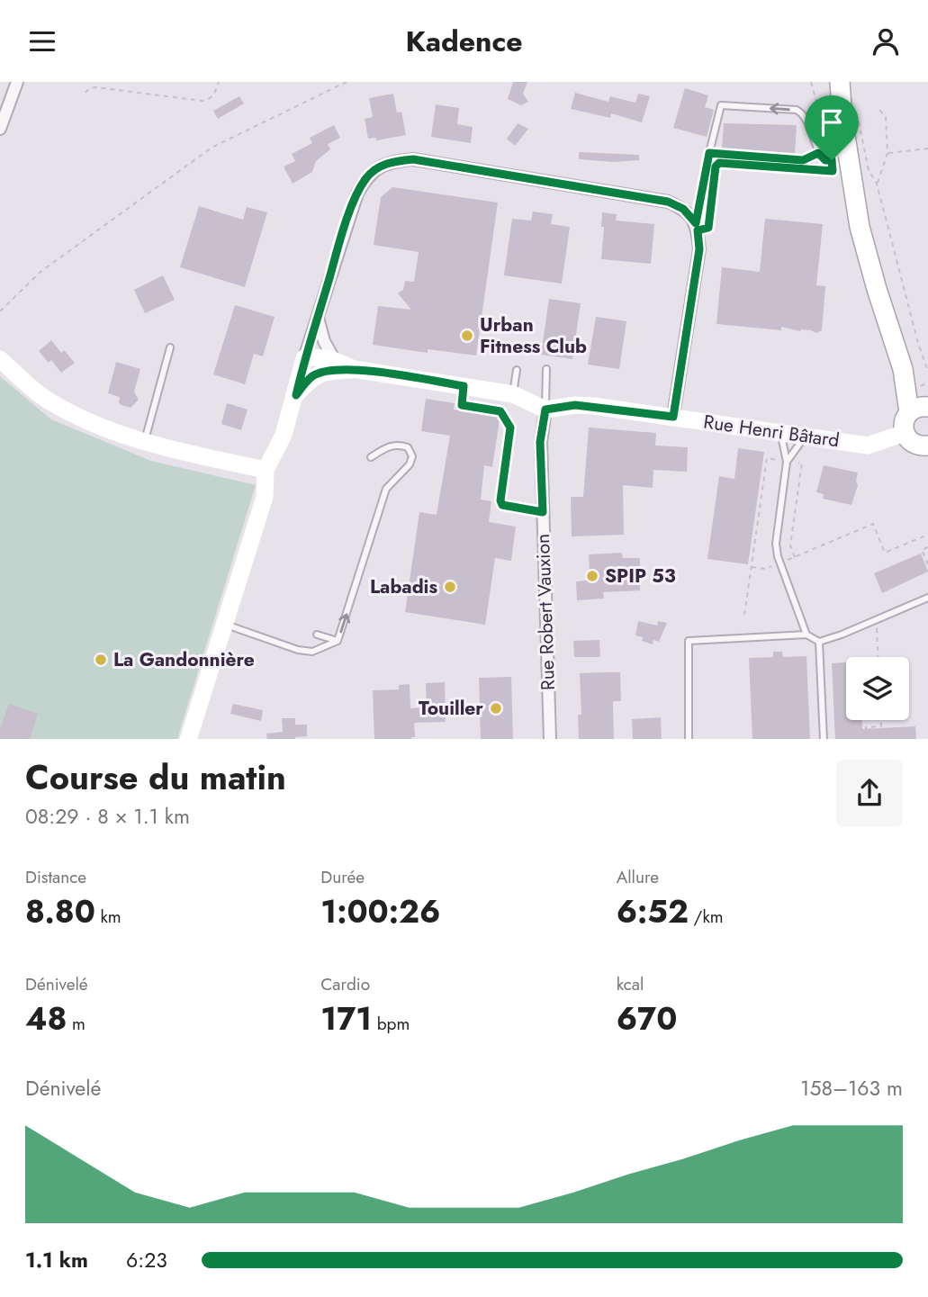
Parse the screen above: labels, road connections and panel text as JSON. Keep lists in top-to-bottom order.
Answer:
{
  "streets": {
    "street": ["Rue Henri Bâtard", "Rue Robert Vauxion"]
  },
  "crossings": [
    ["Rue Henri Bâtard", "Rue Robert Vauxion"]
  ],
  "places": [
    "Urban Fitness Club",
    "SPIP 53",
    "Labadis",
    "La Gandonnière",
    "Touiller"
  ],
  "page": {
    "header": "Kadence",
    "heading": ["Course du matin", "08:29 · 8 × 1.1 km"],
    "stats": [
      ["Distance", "8.80 km"],
      ["Durée", "1:00:26"],
      ["Allure", "6:52 /km"],
      ["Dénivelé", "48 m"],
      ["Cardio", "171 bpm"],
      ["kcal", "670"]
    ],
    "chart": ["Dénivelé", "158–163 m"],
    "list": [
      {
        "name": "1.1 km",
        "note": "6:23"
      }
    ]
  }
}
